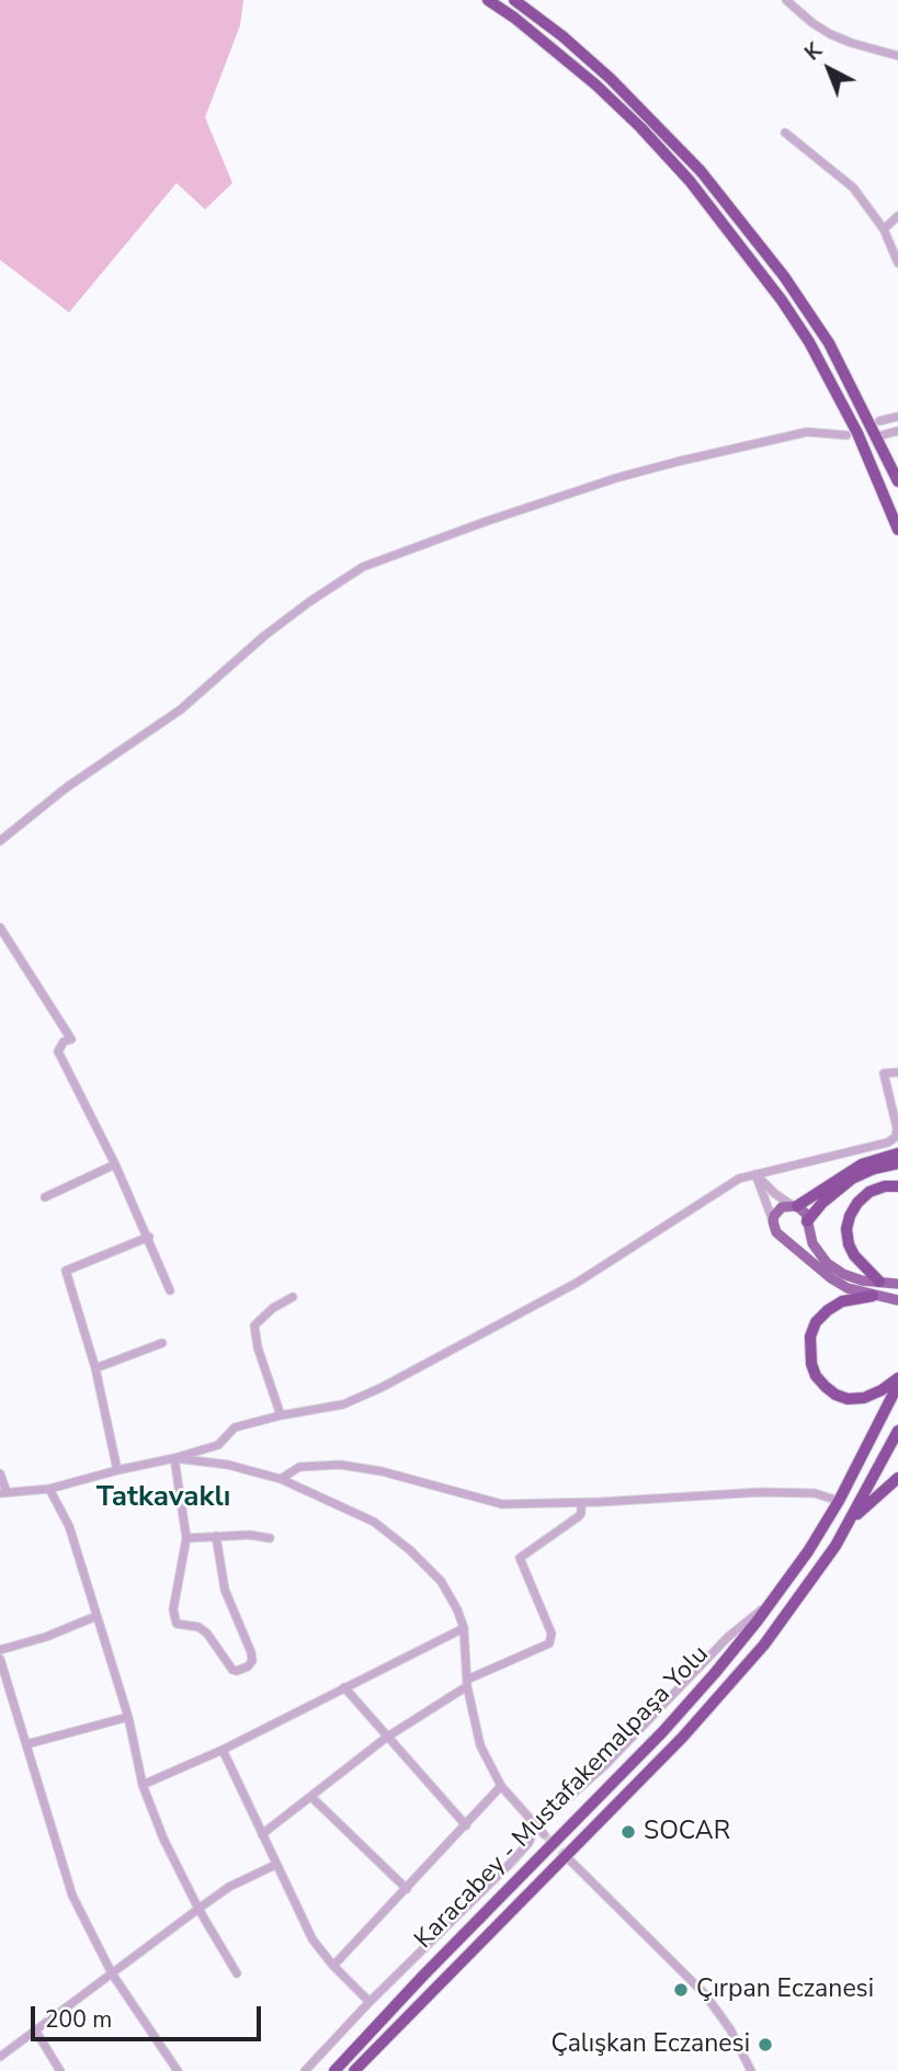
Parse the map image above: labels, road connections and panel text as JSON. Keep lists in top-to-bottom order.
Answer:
{
  "streets": {
    "highway": ["Karacabey - Mustafakemalpaşa Yolu"]
  },
  "districts": ["Tatkavaklı"],
  "places": ["SOCAR", "Çırpan Eczanesi", "Çalışkan Eczanesi"],
  "scale_bar": "200 m",
  "north": "top left"
}
